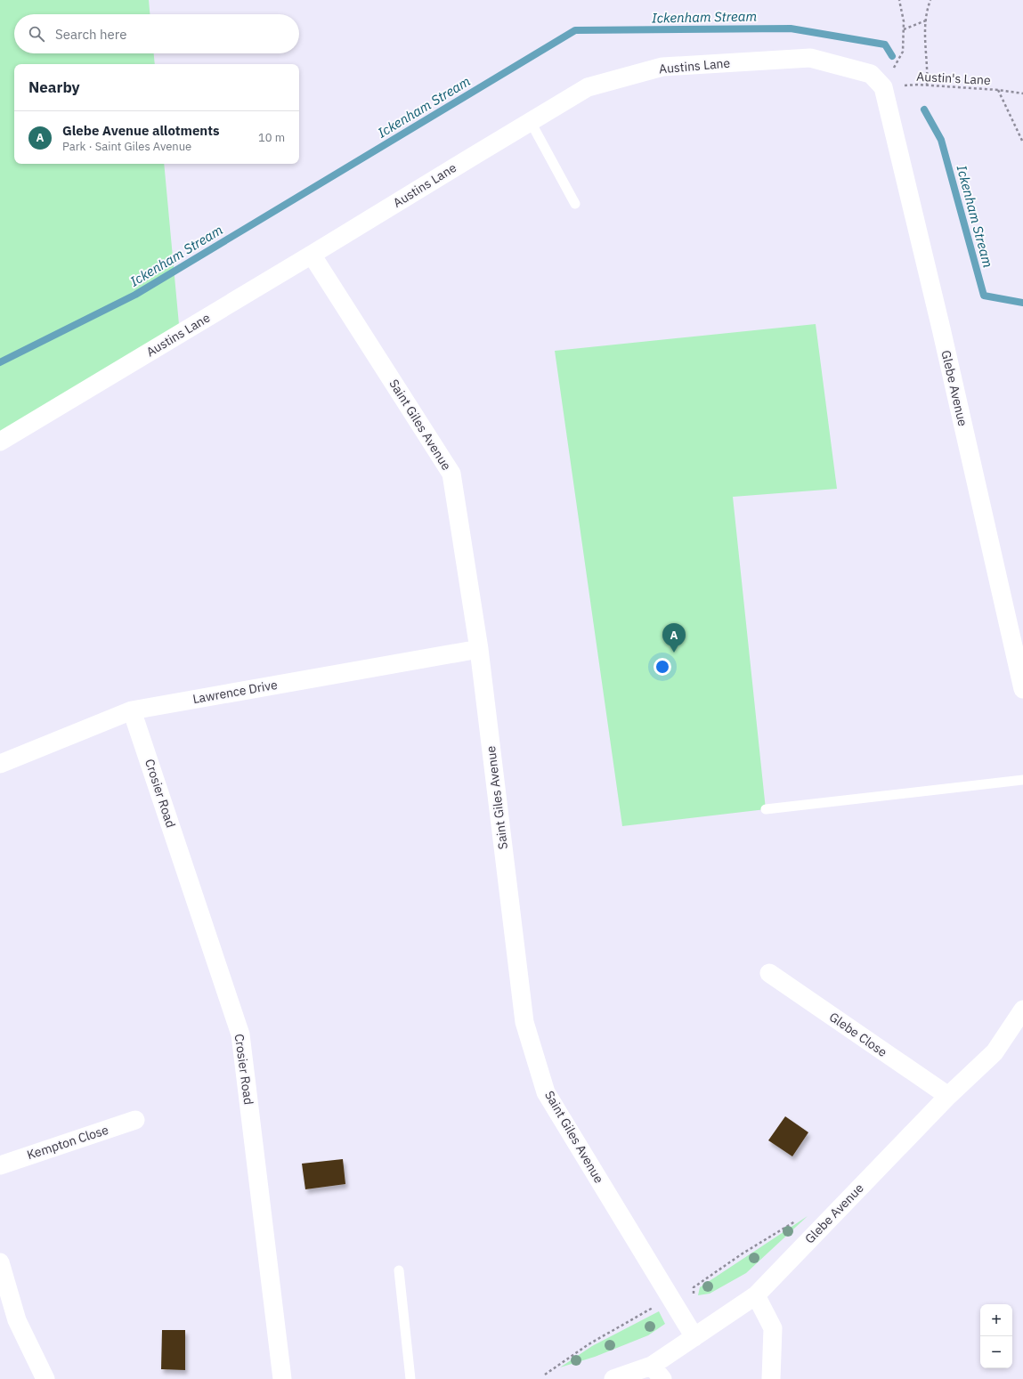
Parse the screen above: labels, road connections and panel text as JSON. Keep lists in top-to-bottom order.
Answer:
{
  "streets": {
    "street": [
      "Austins Lane",
      "Glebe Avenue",
      "Saint Giles Avenue",
      "Lawrence Drive",
      "Crosier Road",
      "Glebe Close",
      "Kempton Close"
    ],
    "path": ["Austin's Lane"]
  },
  "crossings": [
    ["Austins Lane", "Austin's Lane"],
    ["Austins Lane", "Glebe Avenue"],
    ["Austins Lane", "Saint Giles Avenue"],
    ["Austin's Lane", "Glebe Avenue"],
    ["Glebe Avenue", "Saint Giles Avenue"],
    ["Glebe Avenue", "Glebe Close"],
    ["Saint Giles Avenue", "Lawrence Drive"],
    ["Lawrence Drive", "Crosier Road"]
  ],
  "water": ["Ickenham Stream"],
  "page": {
    "search": "Search here",
    "heading": "Nearby",
    "list": [
      {
        "mark": "A",
        "name": "Glebe Avenue allotments",
        "note": "Park · Saint Giles Avenue",
        "value": "10 m"
      }
    ],
    "pins": "A",
    "map_buttons": ["+", "−"]
  }
}
